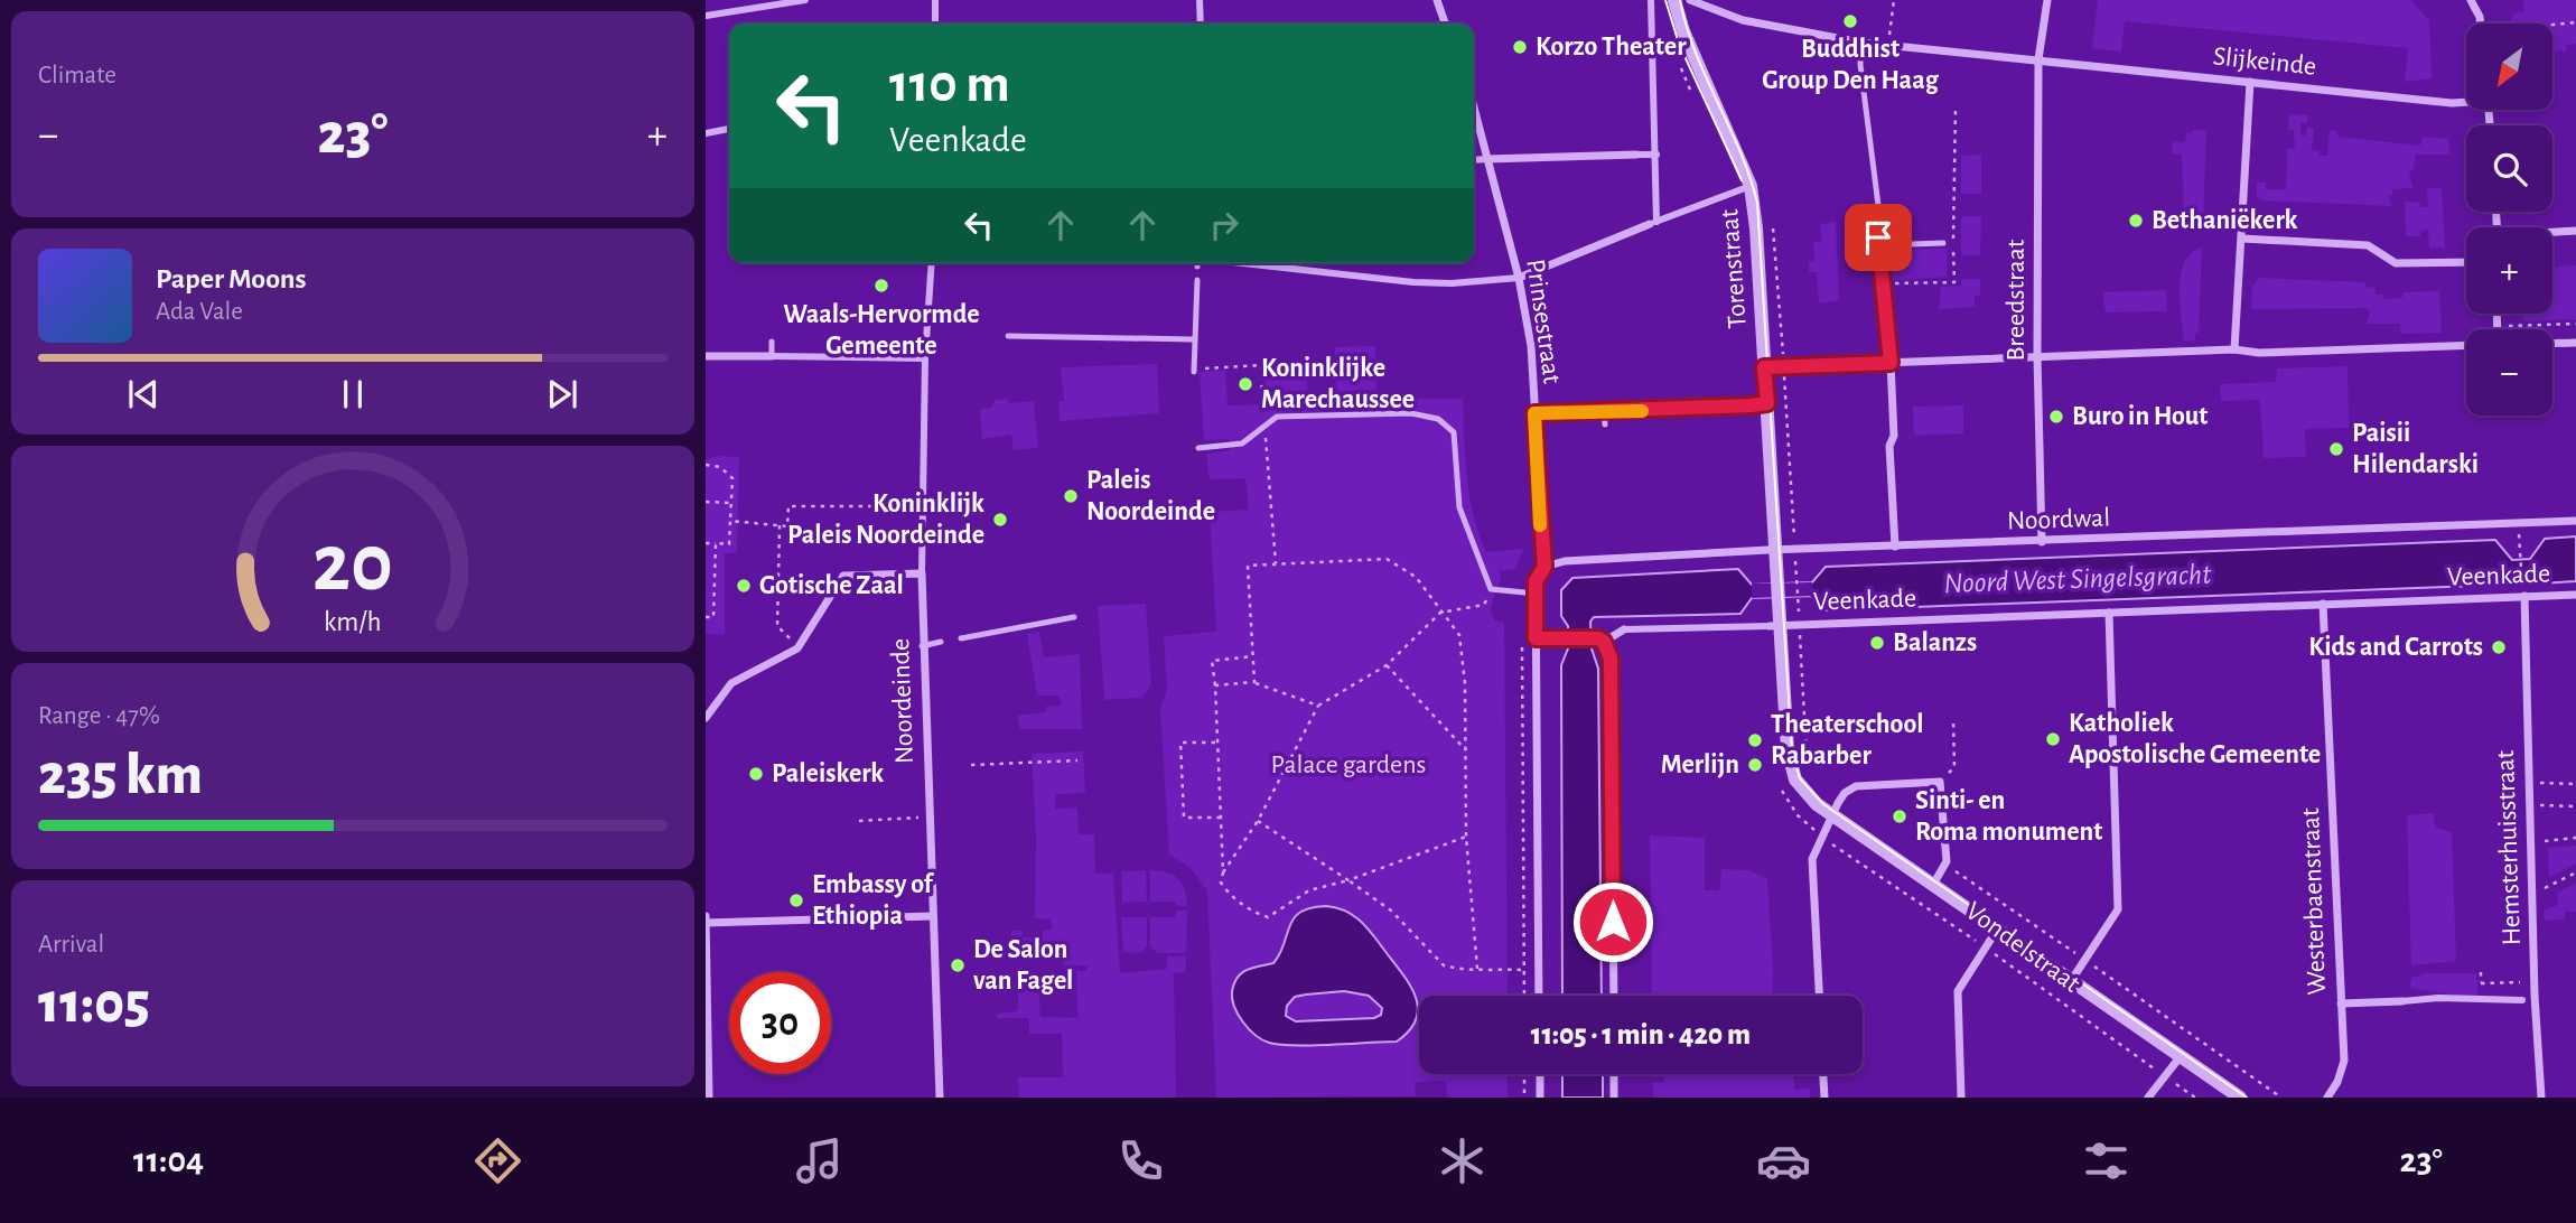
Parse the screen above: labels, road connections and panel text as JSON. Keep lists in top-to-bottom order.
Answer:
{
  "streets": {
    "street": [
      "Slijkeinde",
      "Torenstraat",
      "Breedstraat",
      "Prinsestraat",
      "Noordwal",
      "Veenkade",
      "Noordeinde",
      "Hemsterhuisstraat",
      "Westerbaenstraat",
      "Vondelstraat"
    ]
  },
  "crossings": [
    ["Slijkeinde", "Breedstraat"],
    ["Torenstraat", "Noordwal"],
    ["Torenstraat", "Veenkade"],
    ["Torenstraat", "Vondelstraat"],
    ["Breedstraat", "Noordwal"],
    ["Prinsestraat", "Noordwal"],
    ["Veenkade", "Hemsterhuisstraat"],
    ["Veenkade", "Westerbaenstraat"],
    ["Veenkade", "Vondelstraat"]
  ],
  "water": ["Noord West Singelsgracht"],
  "parks": ["Palace gardens"],
  "places": [
    "Buddhist Group Den Haag",
    "Korzo Theater",
    "Bethaniëkerk",
    "Waals-Hervormde Gemeente",
    "Koninklijke Marechaussee",
    "Buro in Hout",
    "Paisii Hilendarski",
    "Paleis Noordeinde",
    "Koninklijk Paleis Noordeinde",
    "Gotische Zaal",
    "Balanzs",
    "Kids and Carrots",
    "Katholiek Apostolische Gemeente",
    "Theaterschool Rabarber",
    "Merlijn",
    "Paleiskerk",
    "Sinti- en Roma monument",
    "Embassy of Ethiopia",
    "De Salon van Fagel"
  ],
  "north": "bottom left",
  "page": {
    "tile": [
      "Climate",
      ["Range · 47%", "235 km"],
      ["Arrival", "11:05"]
    ],
    "map_buttons": ["+", "−"],
    "turn": ["110 m", "Veenkade"],
    "heat": ["−", "23°", "+"],
    "song": ["Paper Moons", "Ada Vale"],
    "limit": "30",
    "trip": "11:05 · 1 min · 420 m",
    "tabs": ["11:04", "23°"],
    "gauge": ["20", "km/h"]
  }
}
